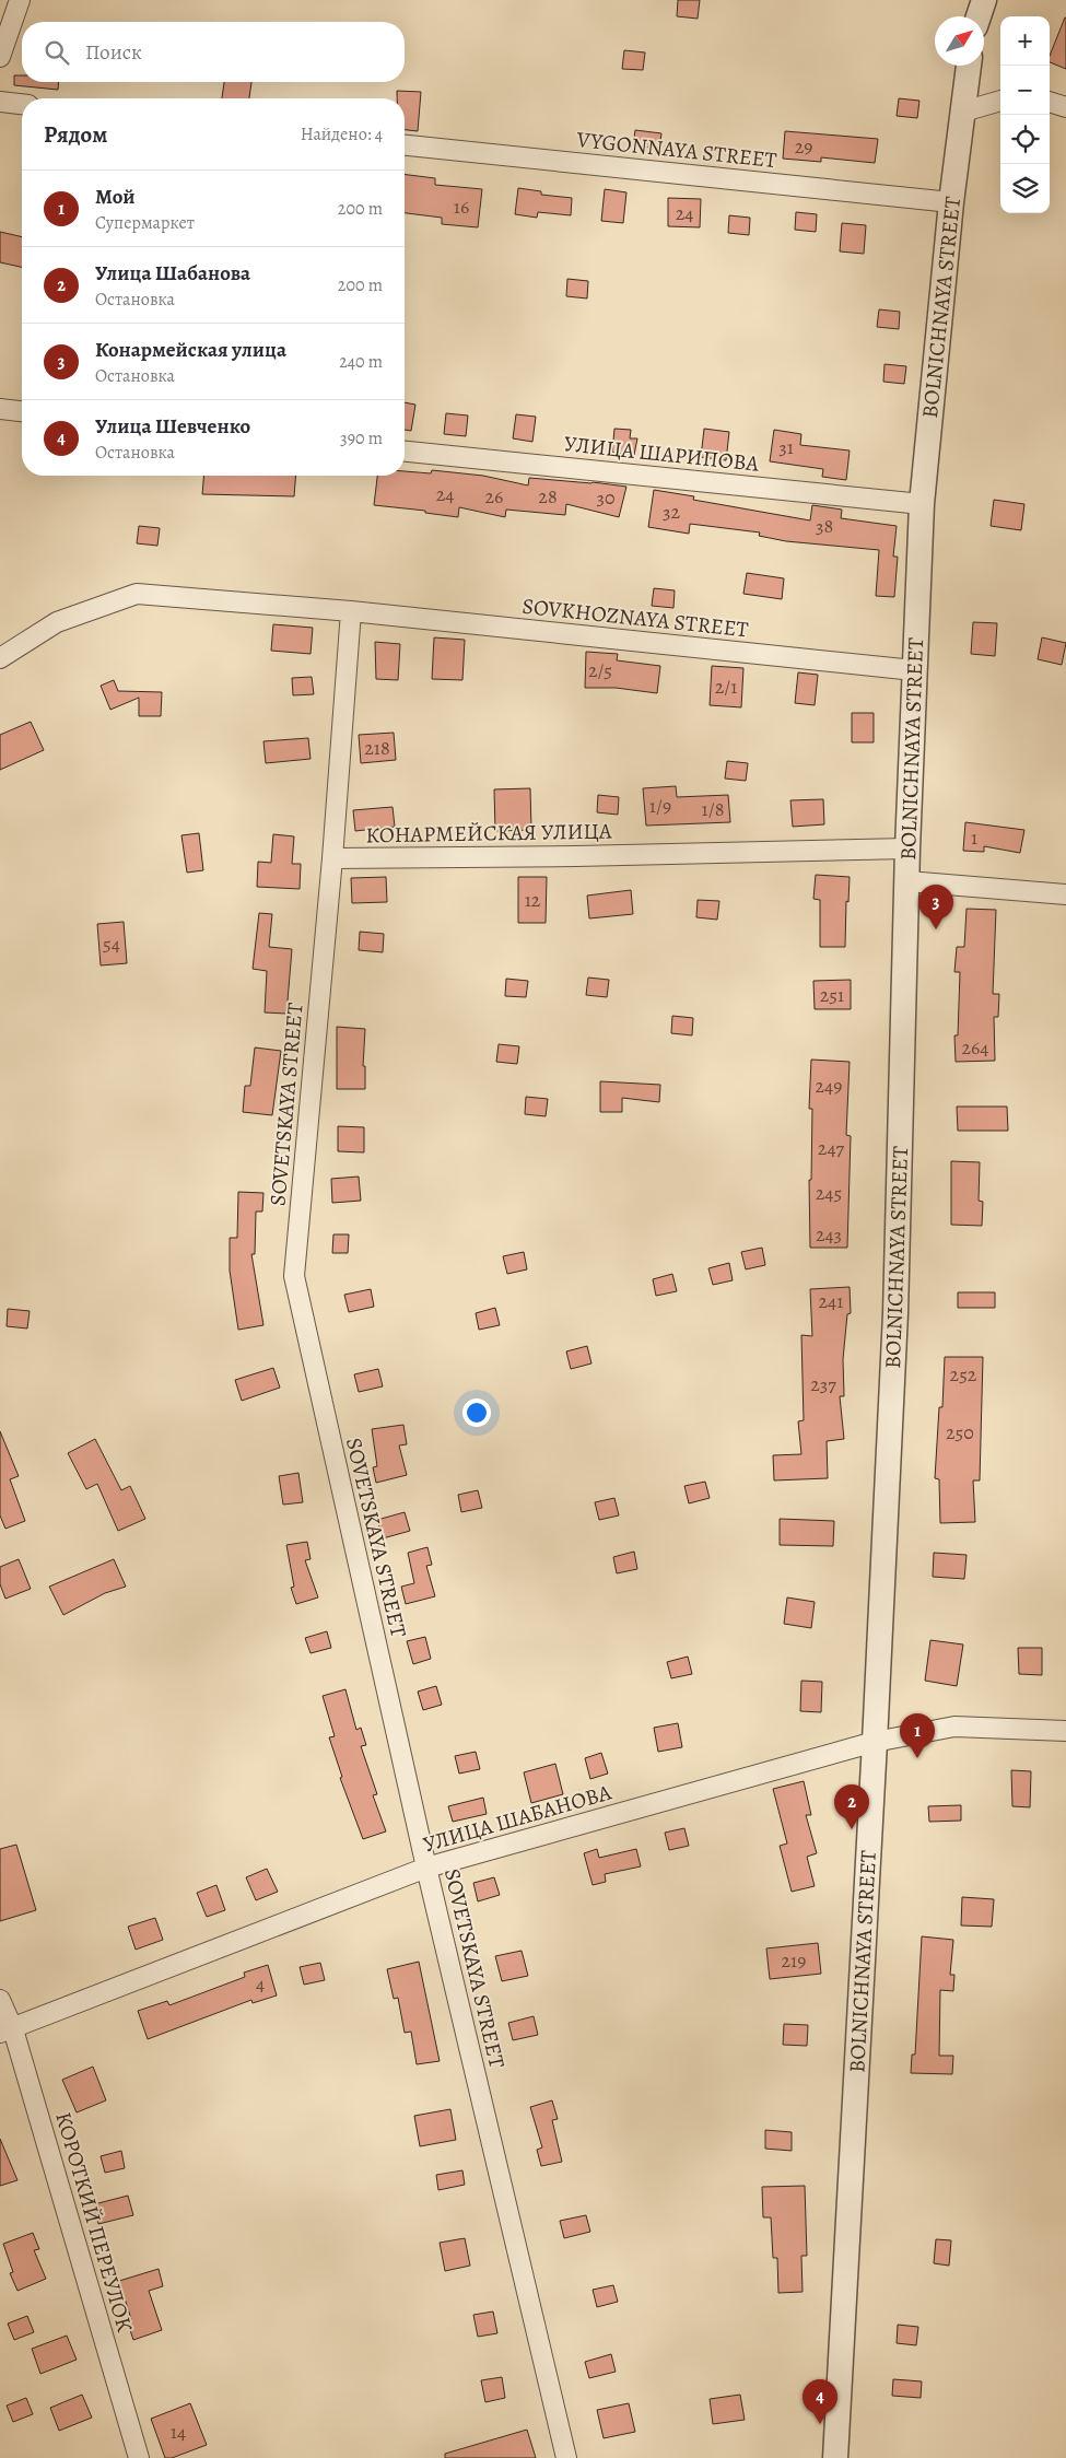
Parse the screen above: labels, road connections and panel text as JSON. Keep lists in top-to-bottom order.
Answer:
{
  "streets": {
    "street": [
      "VYGONNAYA STREET",
      "BOLNICHNAYA STREET",
      "УЛИЦА ШАРИПОВА",
      "SOVKHOZNAYA STREET",
      "КОНАРМЕЙСКАЯ УЛИЦА",
      "SOVETSKAYA STREET",
      "УЛИЦА ШАБАНОВА",
      "КОРОТКИЙ ПЕРЕУЛОК"
    ]
  },
  "crossings": [
    ["VYGONNAYA STREET", "BOLNICHNAYA STREET"],
    ["BOLNICHNAYA STREET", "УЛИЦА ШАРИПОВА"],
    ["BOLNICHNAYA STREET", "SOVKHOZNAYA STREET"],
    ["BOLNICHNAYA STREET", "КОНАРМЕЙСКАЯ УЛИЦА"],
    ["BOLNICHNAYA STREET", "УЛИЦА ШАБАНОВА"],
    ["SOVKHOZNAYA STREET", "SOVETSKAYA STREET"],
    ["КОНАРМЕЙСКАЯ УЛИЦА", "SOVETSKAYA STREET"],
    ["SOVETSKAYA STREET", "УЛИЦА ШАБАНОВА"],
    ["УЛИЦА ШАБАНОВА", "КОРОТКИЙ ПЕРЕУЛОК"]
  ],
  "house_numbers": [
    "29",
    "16",
    "24",
    "31",
    "24",
    "26",
    "28",
    "30",
    "32",
    "38",
    "2/5",
    "2/1",
    "218",
    "1/9",
    "1/8",
    "1",
    "12",
    "54",
    "251",
    "264",
    "249",
    "247",
    "245",
    "243",
    "241",
    "252",
    "237",
    "250",
    "219",
    "4",
    "14"
  ],
  "north": "top right",
  "page": {
    "map_buttons": ["+", "−"],
    "search": "Поиск",
    "heading": ["Рядом", "Найдено: 4"],
    "list": [
      {
        "mark": "1",
        "name": "Мой",
        "note": "Супермаркет",
        "value": "200 m"
      },
      {
        "mark": "2",
        "name": "Улица Шабанова",
        "note": "Остановка",
        "value": "200 m"
      },
      {
        "mark": "3",
        "name": "Конармейская улица",
        "note": "Остановка",
        "value": "240 m"
      },
      {
        "mark": "4",
        "name": "Улица Шевченко",
        "note": "Остановка",
        "value": "390 m"
      }
    ],
    "pins": [
      "3",
      "1",
      "2",
      "4"
    ]
  }
}
